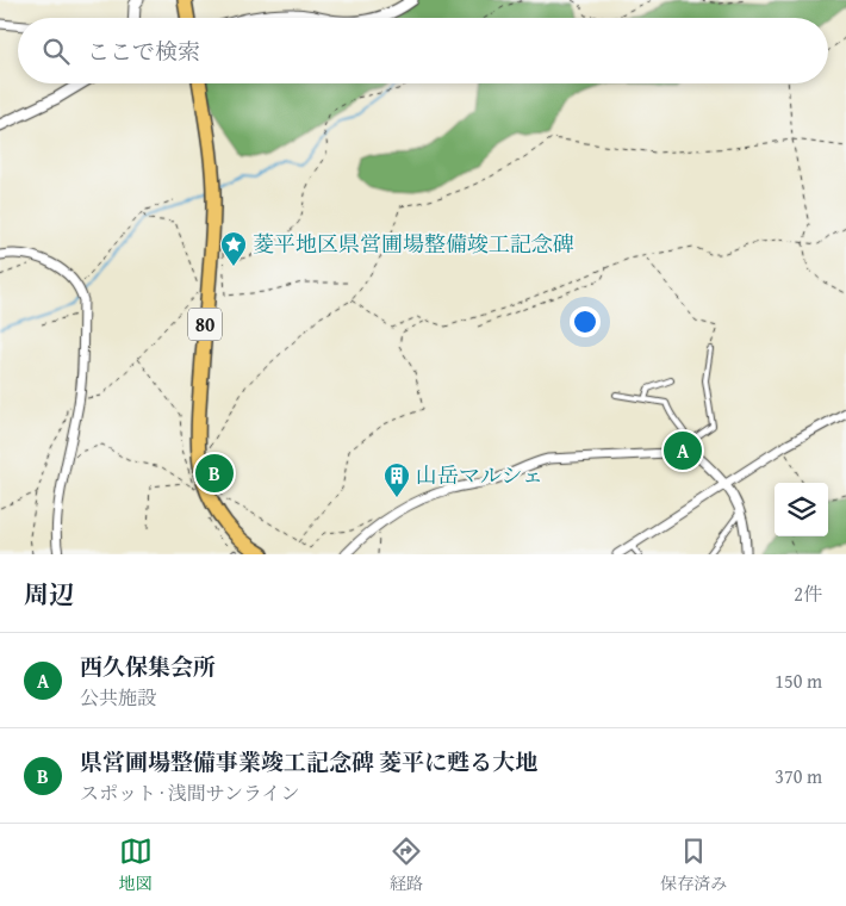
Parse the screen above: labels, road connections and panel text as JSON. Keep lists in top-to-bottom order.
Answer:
{
  "streets": {
    "main road": ["80"]
  },
  "places": {
    "place": ["菱平地区県営圃場整備竣工記念碑"],
    "building": ["山岳マルシェ"]
  },
  "page": {
    "search": "ここで検索",
    "pins": ["A", "B"],
    "heading": ["周辺", "2件"],
    "list": [
      {
        "mark": "A",
        "name": "西久保集会所",
        "note": "公共施設",
        "value": "150 m"
      },
      {
        "mark": "B",
        "name": "県営圃場整備事業竣工記念碑 菱平に甦る大地",
        "note": "スポット · 浅間サンライン",
        "value": "370 m"
      }
    ],
    "nav": ["地図", "経路", "保存済み"]
  }
}
